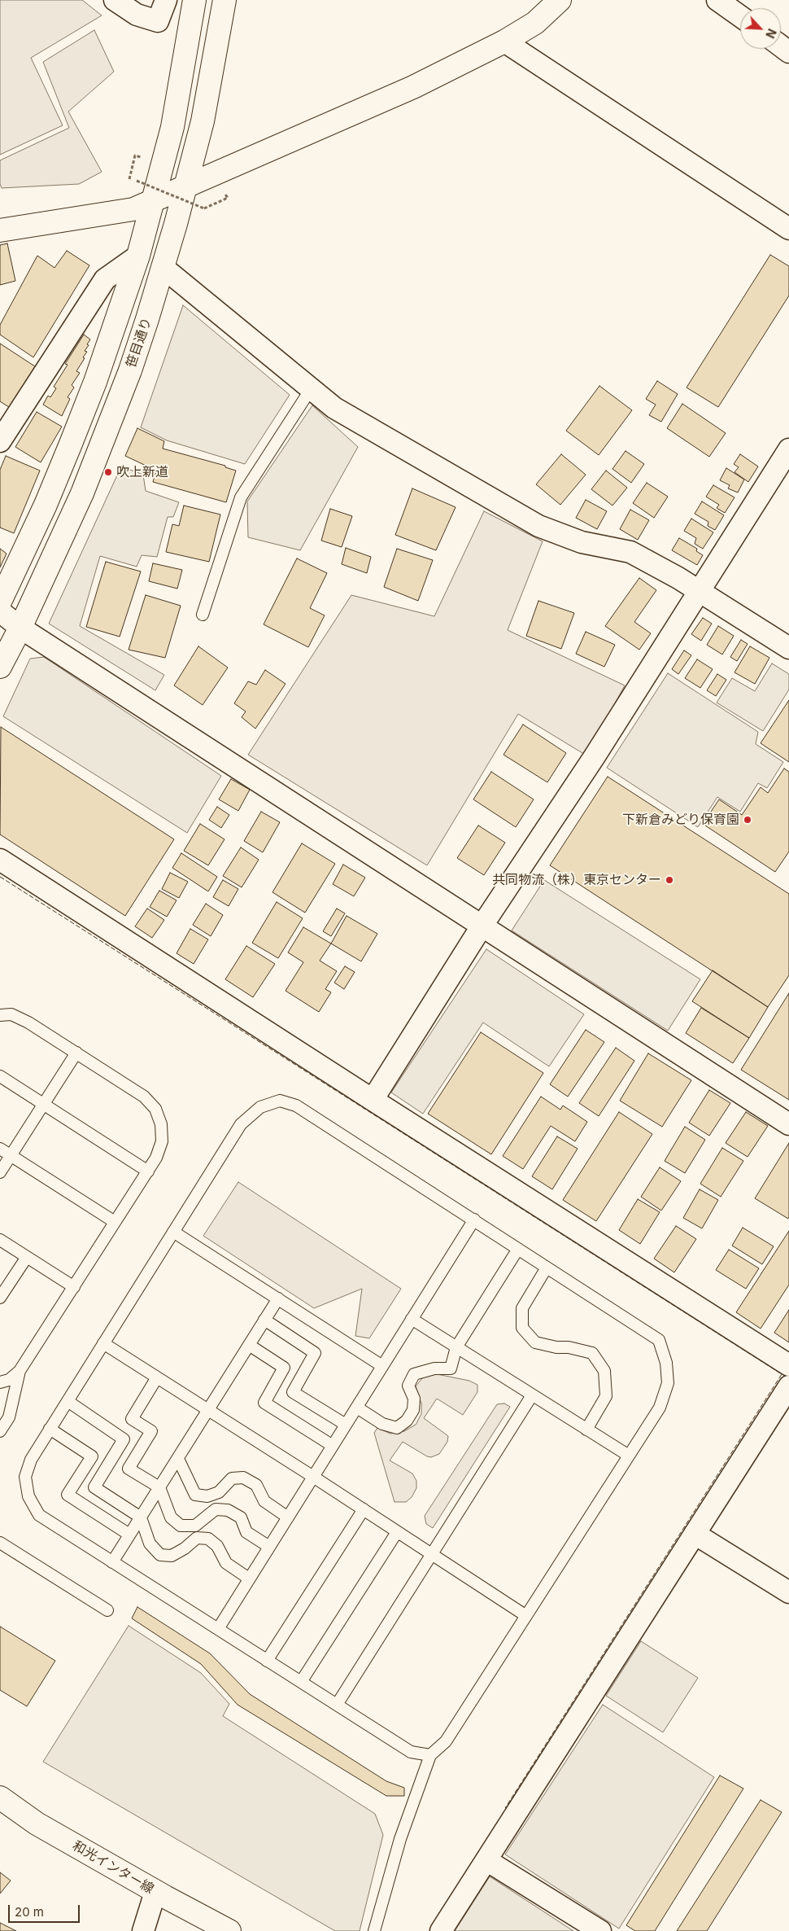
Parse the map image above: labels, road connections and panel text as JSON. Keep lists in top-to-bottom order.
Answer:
{
  "streets": {
    "main road": ["笹目通り", "和光インター線"]
  },
  "places": ["吹上新道", "下新倉みどり保育園", "共同物流（株）東京センター"],
  "scale_bar": "20 m",
  "north": "bottom right"
}
